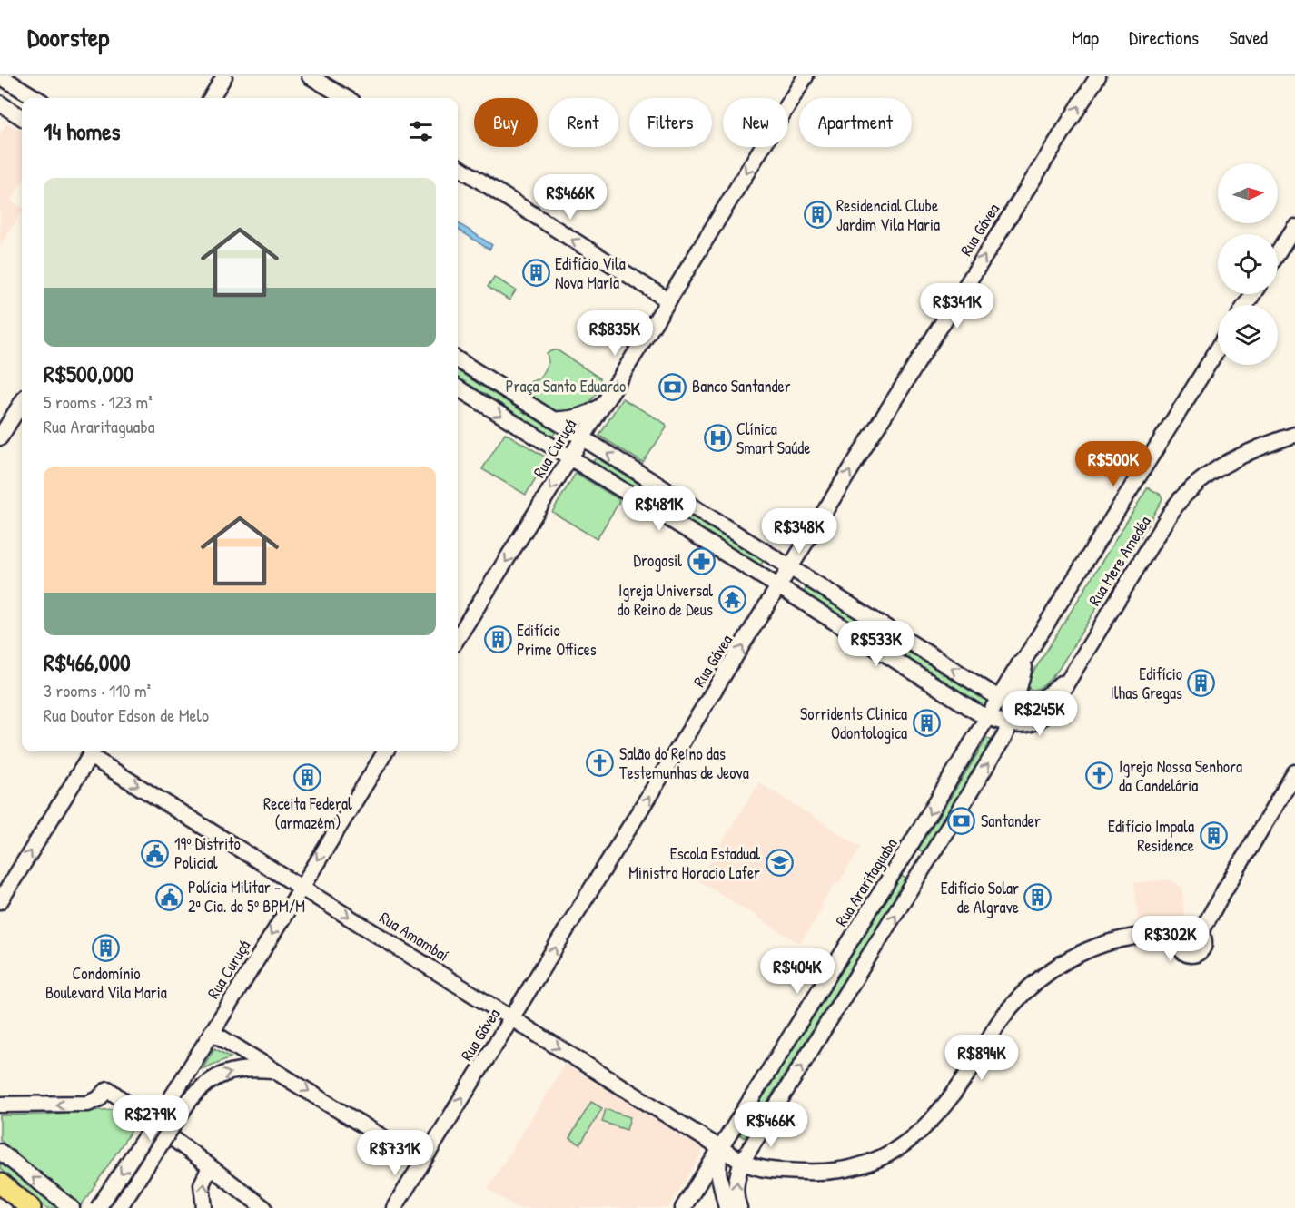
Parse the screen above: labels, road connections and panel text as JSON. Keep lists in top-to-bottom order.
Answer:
{
  "streets": {
    "main road": [
      "Rua Gávea",
      "Rua Curuçá",
      "Rua Mere Amedéa",
      "Rua Araritaguaba",
      "Rua Amambaí"
    ]
  },
  "crossings": [
    ["Rua Gávea", "Rua Mere Amedéa"],
    ["Rua Gávea", "Rua Amambaí"],
    ["Rua Curuçá", "Rua Mere Amedéa"],
    ["Rua Curuçá", "Rua Amambaí"],
    ["Rua Mere Amedéa", "Rua Araritaguaba"],
    ["Rua Araritaguaba", "Rua Amambaí"]
  ],
  "one_way": ["Rua Gávea", "Rua Curuçá", "Rua Amambaí"],
  "parks": ["Praça Santo Eduardo"],
  "places": {
    "building": [
      "Residencial Clube Jardim Vila Maria",
      "Edifício Vila Nova Maria",
      "Edifício Prime Offices",
      "Edifício Ilhas Gregas",
      "Sorridents Clinica Odontologica",
      "Receita Federal (armazém)",
      "Edifício Impala Residence",
      "Edifício Solar de Algrave",
      "Condomínio Boulevard Vila Maria"
    ],
    "bank": ["Banco Santander", "Santander"],
    "hospital": ["Clínica Smart Saúde"],
    "pharmacy": ["Drogasil"],
    "temple": ["Igreja Universal do Reino de Deus"],
    "church": ["Salão do Reino das Testemunhas de Jeova", "Igreja Nossa Senhora da Candelária"],
    "public building": ["19º Distrito Policial", "Polícia Militar - 2ª Cia. do 5º BPM/M"],
    "school or university": ["Escola Estadual Ministro Horacio Lafer"]
  },
  "north": "right",
  "page": {
    "header": "Doorstep",
    "nav": ["Map", "Directions", "Saved"],
    "chip": [
      "Buy",
      "Rent",
      "Filters",
      "New",
      "Apartment"
    ],
    "heading": "14 homes",
    "list": [
      {
        "name": "R$500,000",
        "note": "5 rooms · 123 m² · Rua Araritaguaba"
      },
      {
        "name": "R$466,000",
        "note": "3 rooms · 110 m² · Rua Doutor Edson de Melo"
      }
    ],
    "price": [
      "R$466K",
      "R$341K",
      "R$835K",
      "R$500K",
      "R$481K",
      "R$348K",
      "R$533K",
      "R$245K",
      "R$302K",
      "R$404K",
      "R$894K",
      "R$279K",
      "R$466K",
      "R$731K"
    ]
  }
}
